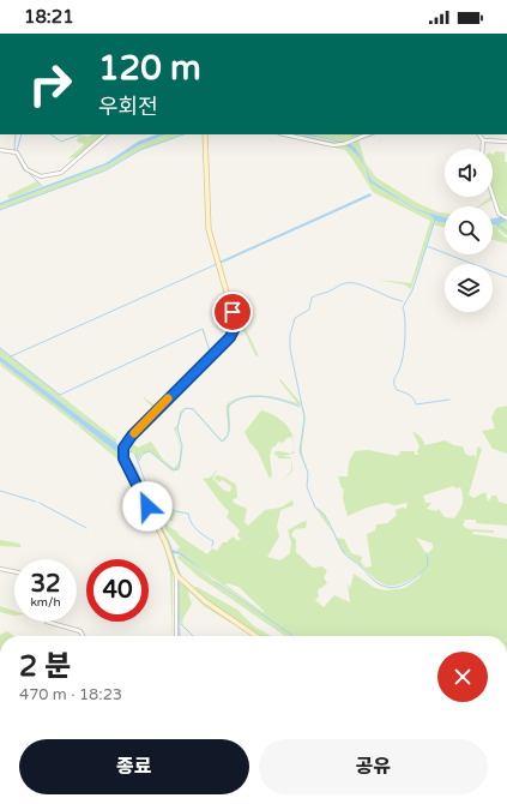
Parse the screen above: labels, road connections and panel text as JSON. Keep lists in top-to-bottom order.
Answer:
{
  "page": {
    "status": "18:21",
    "turn": ["120 m", "우회전"],
    "speed": "32 km/h",
    "limit": "40",
    "heading": ["2 분", "470 m · 18:23"],
    "buttons": ["종료", "공유"]
  }
}
